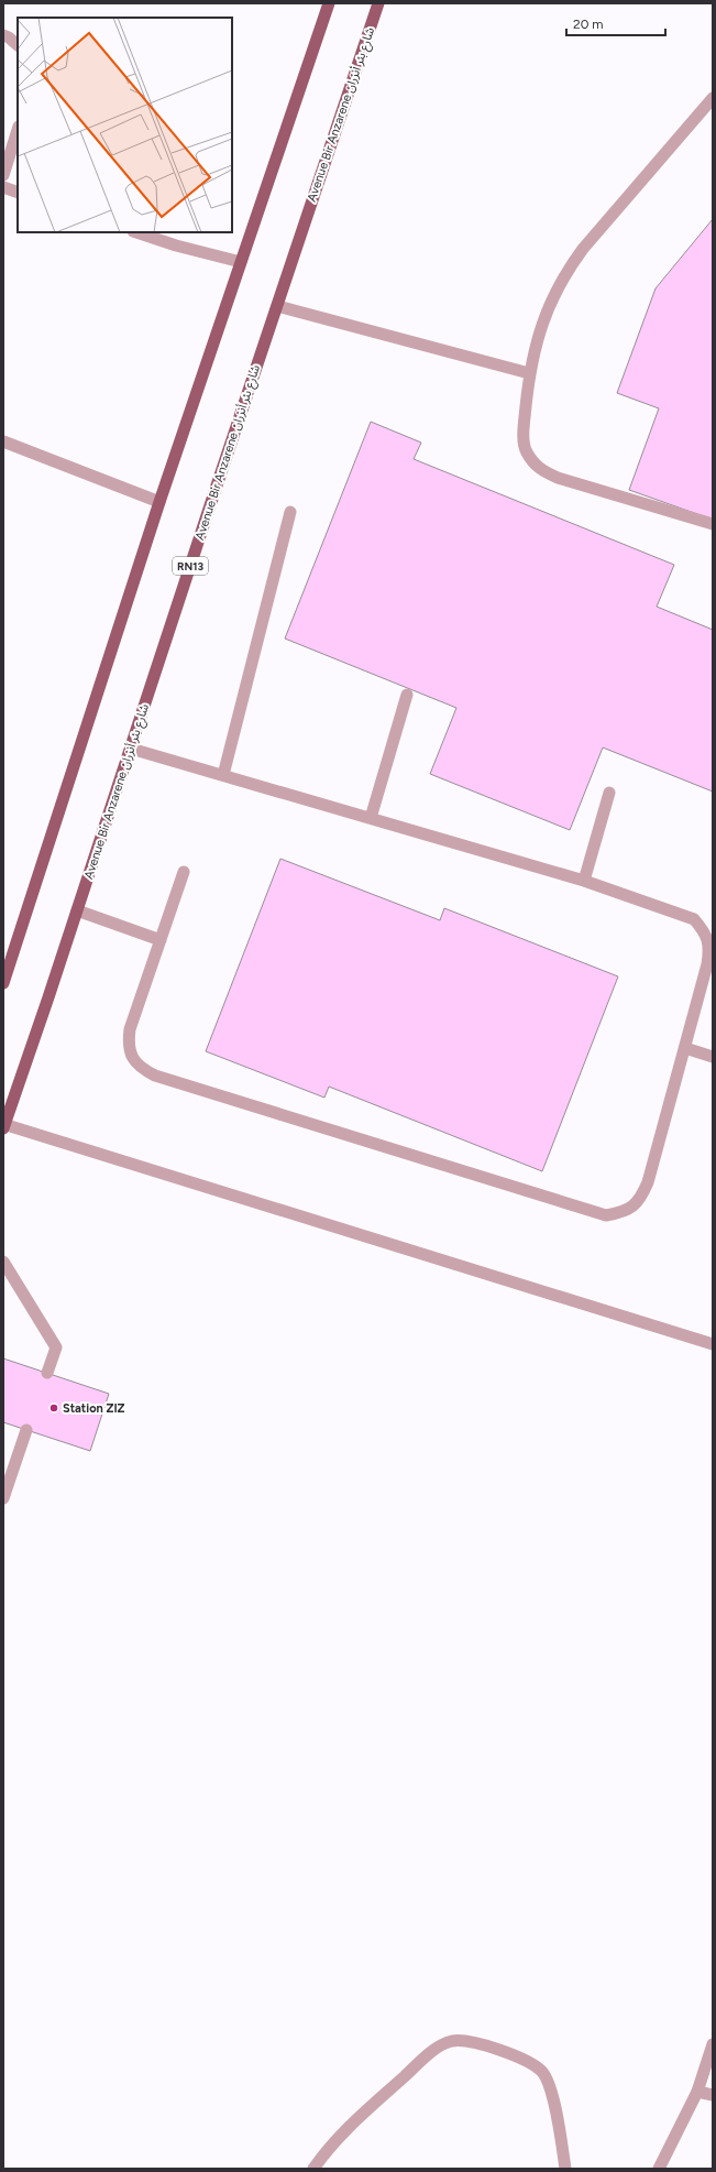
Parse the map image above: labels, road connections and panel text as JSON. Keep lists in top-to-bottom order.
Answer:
{
  "streets": {
    "main road": ["Avenue Bir Anzarene شارع بئر أنزران", "RN13"]
  },
  "places": ["Station ZIZ"],
  "scale_bar": "20 m"
}
